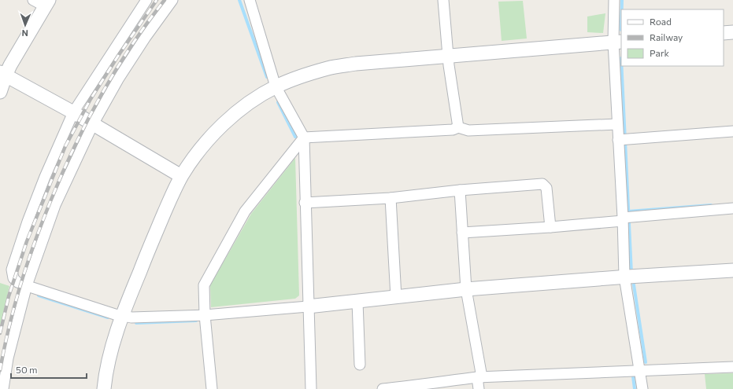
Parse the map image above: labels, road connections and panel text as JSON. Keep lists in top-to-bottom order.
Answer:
{
  "legend": ["Road", "Railway", "Park"],
  "scale_bar": "50 m",
  "north": "bottom"
}
